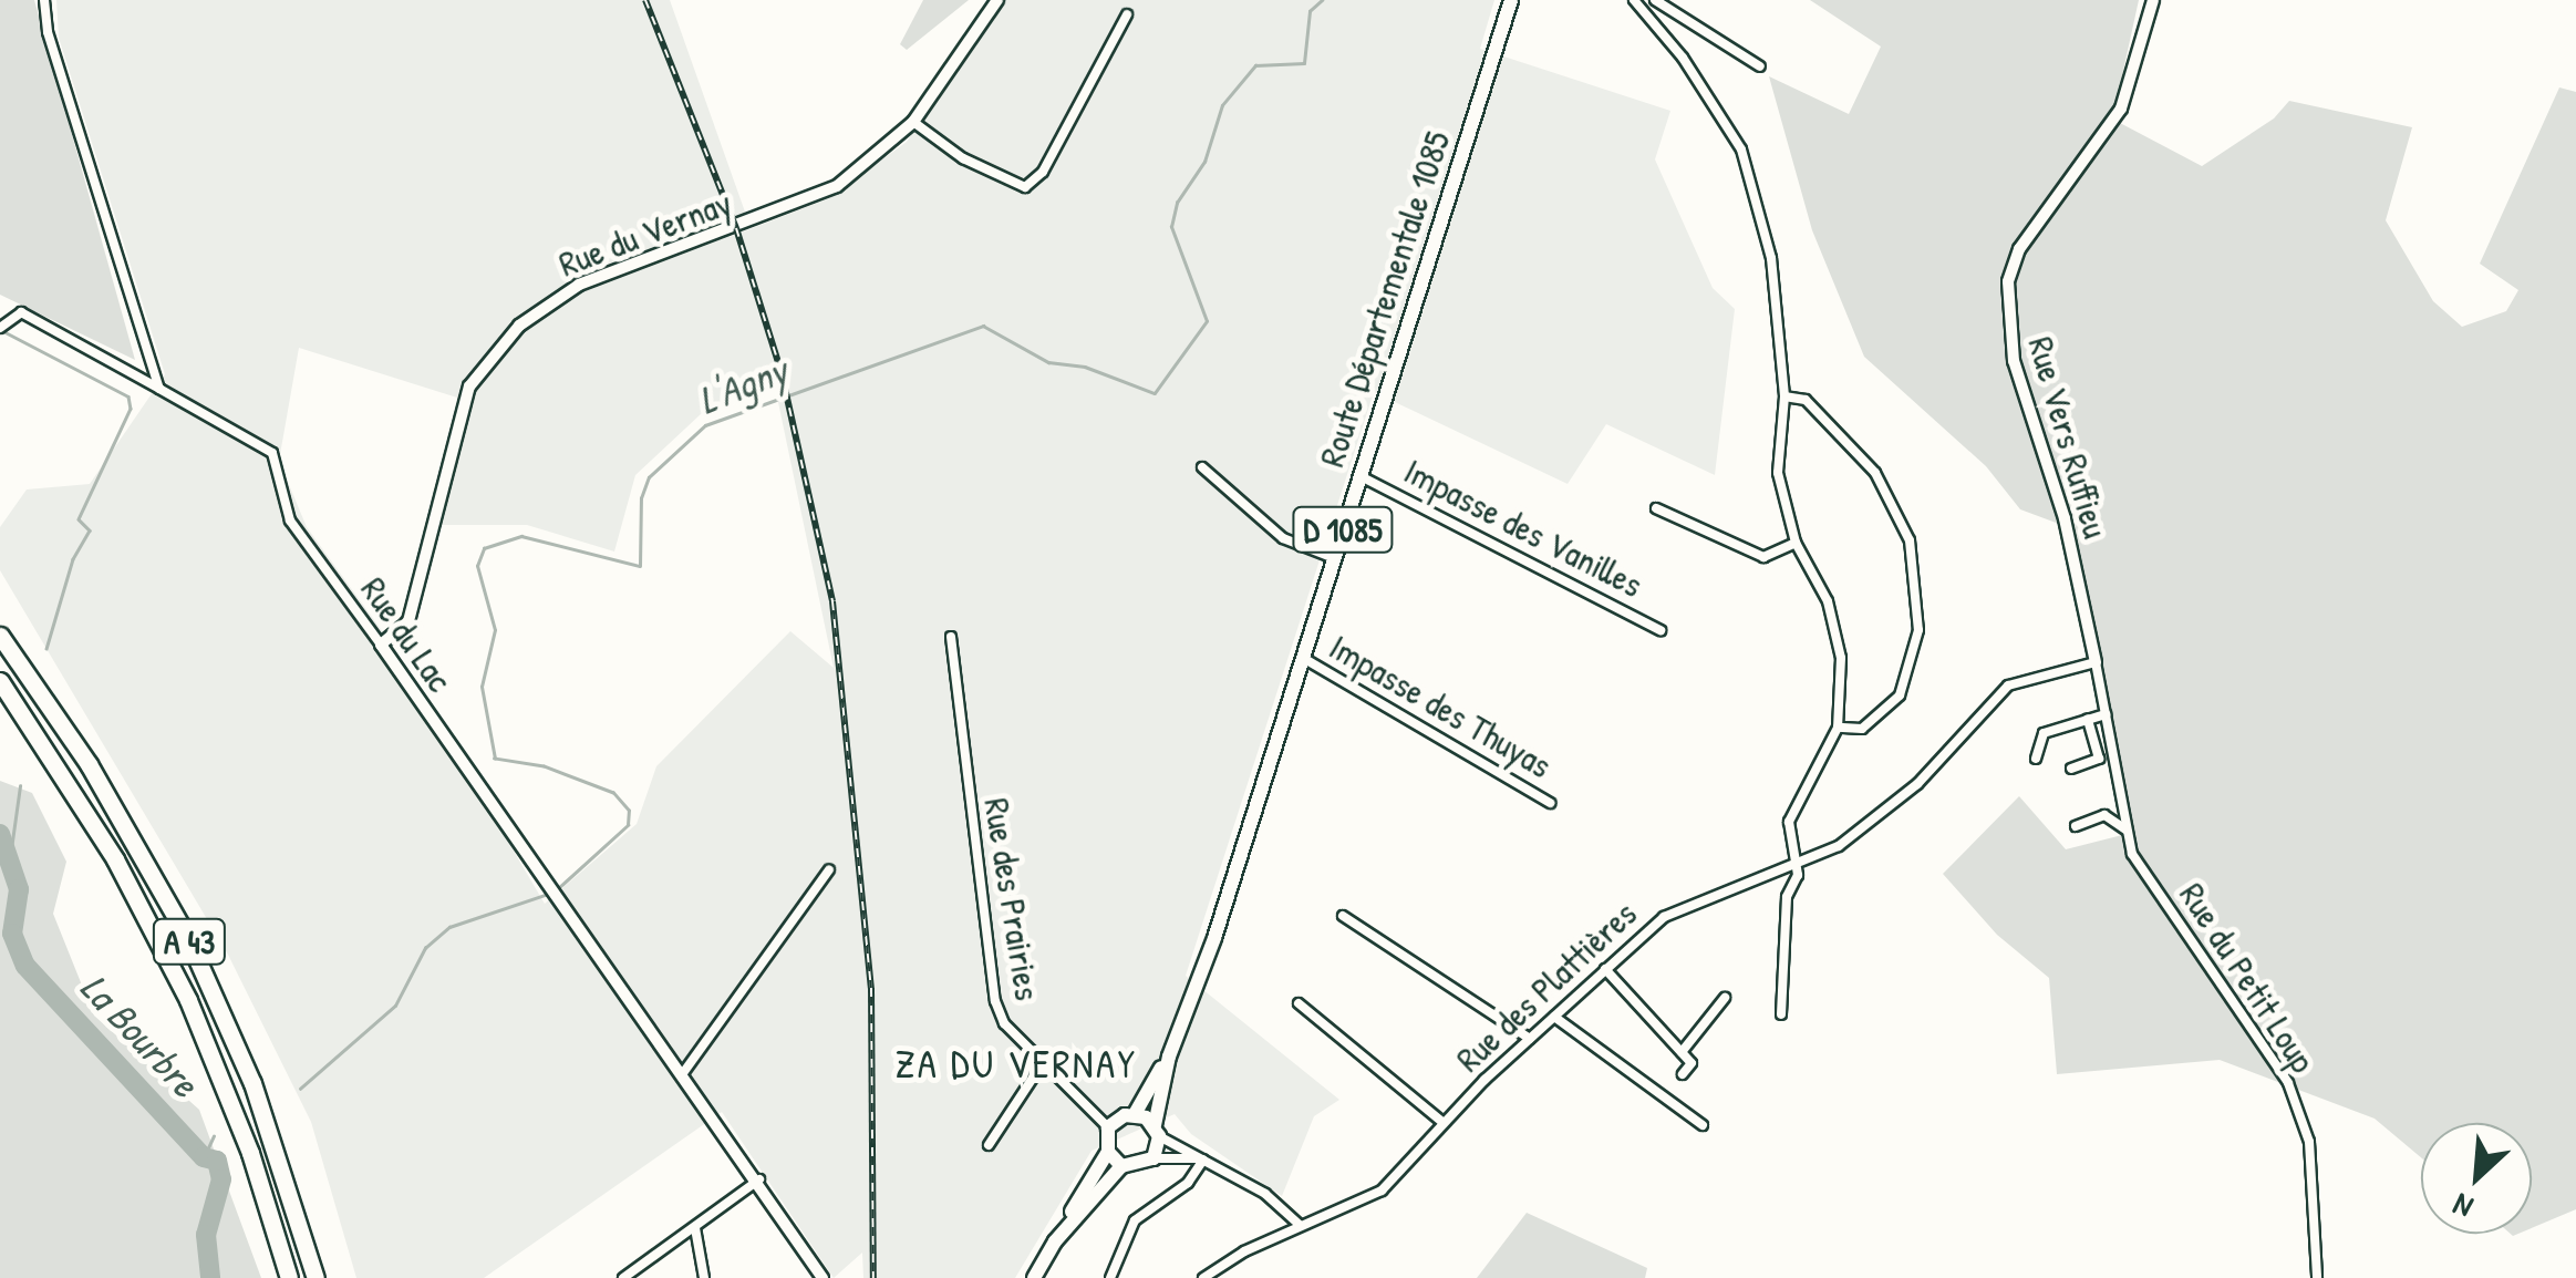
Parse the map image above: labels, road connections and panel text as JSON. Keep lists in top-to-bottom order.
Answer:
{
  "streets": {
    "highway": ["A 43"],
    "main road": ["Route Départementale 1085", "D 1085"],
    "street": [
      "Rue du Vernay",
      "Rue Vers Ruffieu",
      "Impasse des Vanilles",
      "Rue du Lac",
      "Impasse des Thuyas",
      "Rue des Prairies",
      "Rue du Petit Loup",
      "Rue des Plattières"
    ]
  },
  "crossings": [
    ["Rue du Vernay", "Rue du Lac"],
    ["Route Départementale 1085", "Impasse des Vanilles"],
    ["Route Départementale 1085", "D 1085"],
    ["Route Départementale 1085", "Impasse des Thuyas"],
    ["Rue Vers Ruffieu", "Rue du Petit Loup"],
    ["Rue Vers Ruffieu", "Rue des Plattières"],
    ["D 1085", "Rue des Prairies"],
    ["Rue du Petit Loup", "Rue des Plattières"]
  ],
  "districts": ["ZA DU VERNAY"],
  "water": ["L'Agny", "La Bourbre"],
  "north": "bottom left"
}
